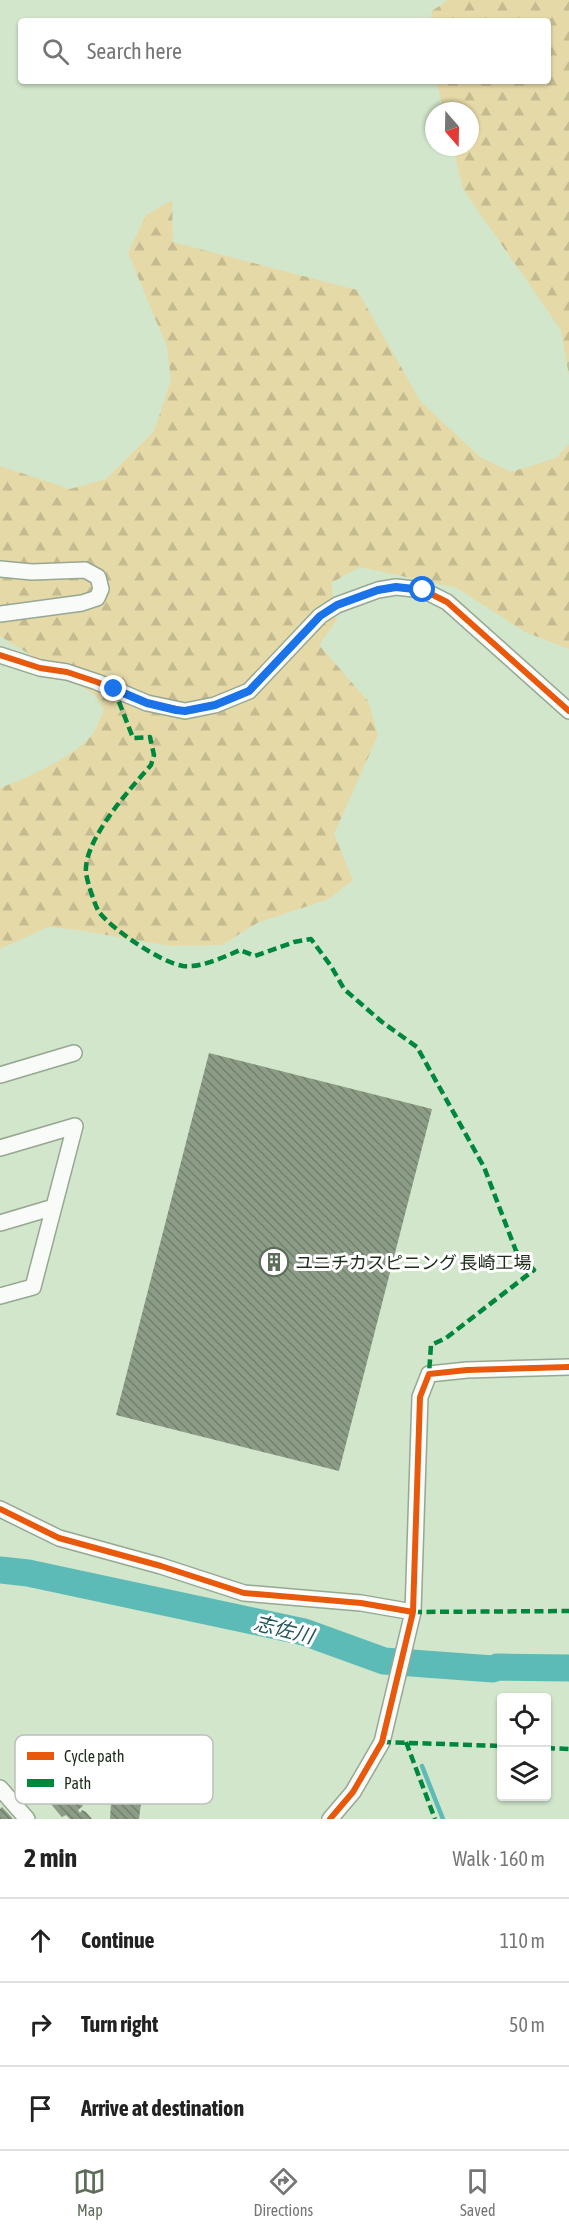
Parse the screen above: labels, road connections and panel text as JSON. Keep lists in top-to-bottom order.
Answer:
{
  "water": ["志佐川"],
  "places": {
    "building": ["ユニチカスピニング 長崎工場"]
  },
  "legend": ["Cycle path", "Path"],
  "north": "bottom",
  "page": {
    "search": "Search here",
    "heading": ["2 min", "Walk · 160 m"],
    "list": [
      ["Continue", "110 m"],
      ["Turn right", "50 m"],
      "Arrive at destination"
    ],
    "nav": ["Map", "Directions", "Saved"]
  }
}
